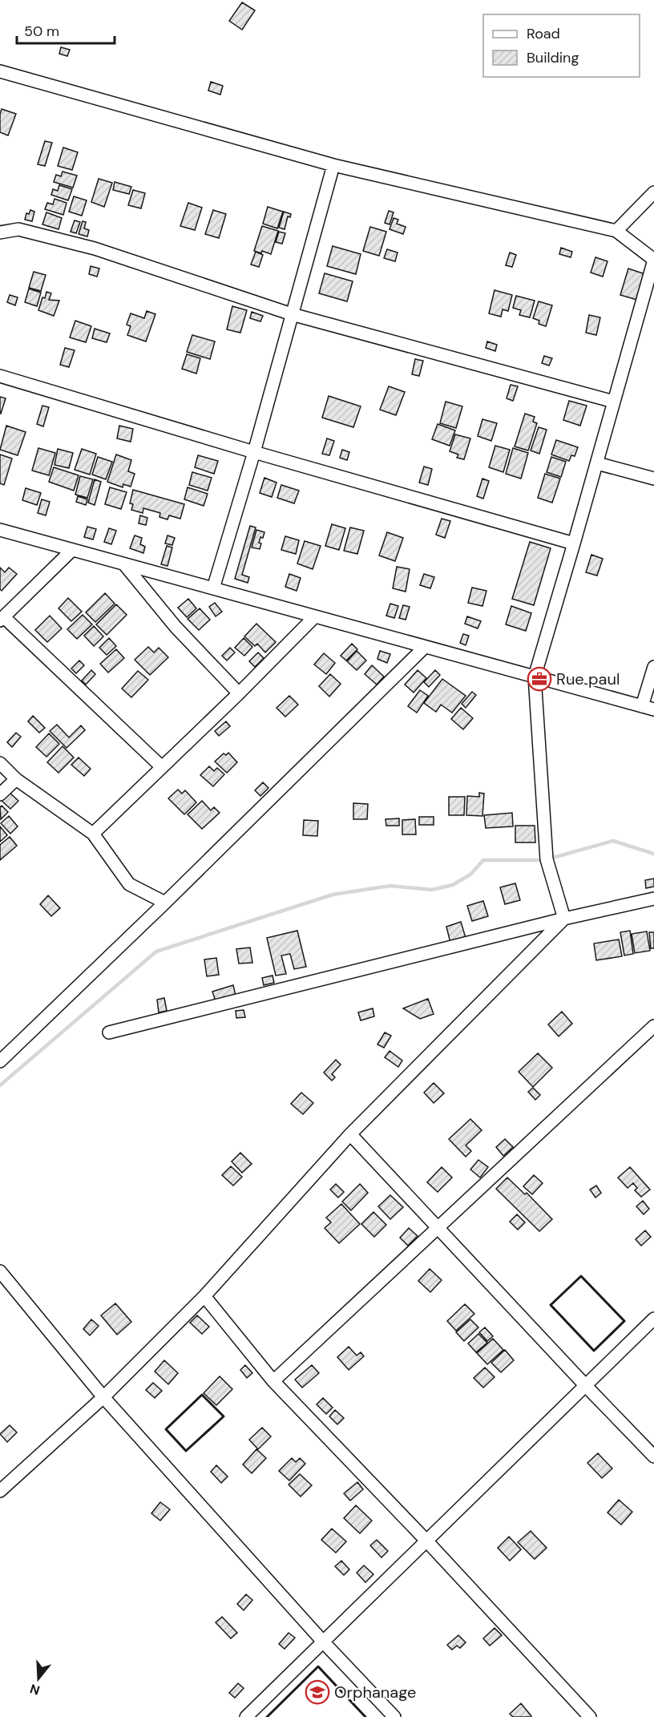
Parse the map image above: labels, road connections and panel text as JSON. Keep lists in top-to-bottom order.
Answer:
{
  "places": {
    "office": ["Rue paul"],
    "school or university": ["Orphanage"]
  },
  "legend": ["Road", "Building"],
  "scale_bar": "50 m",
  "north": "bottom"
}
